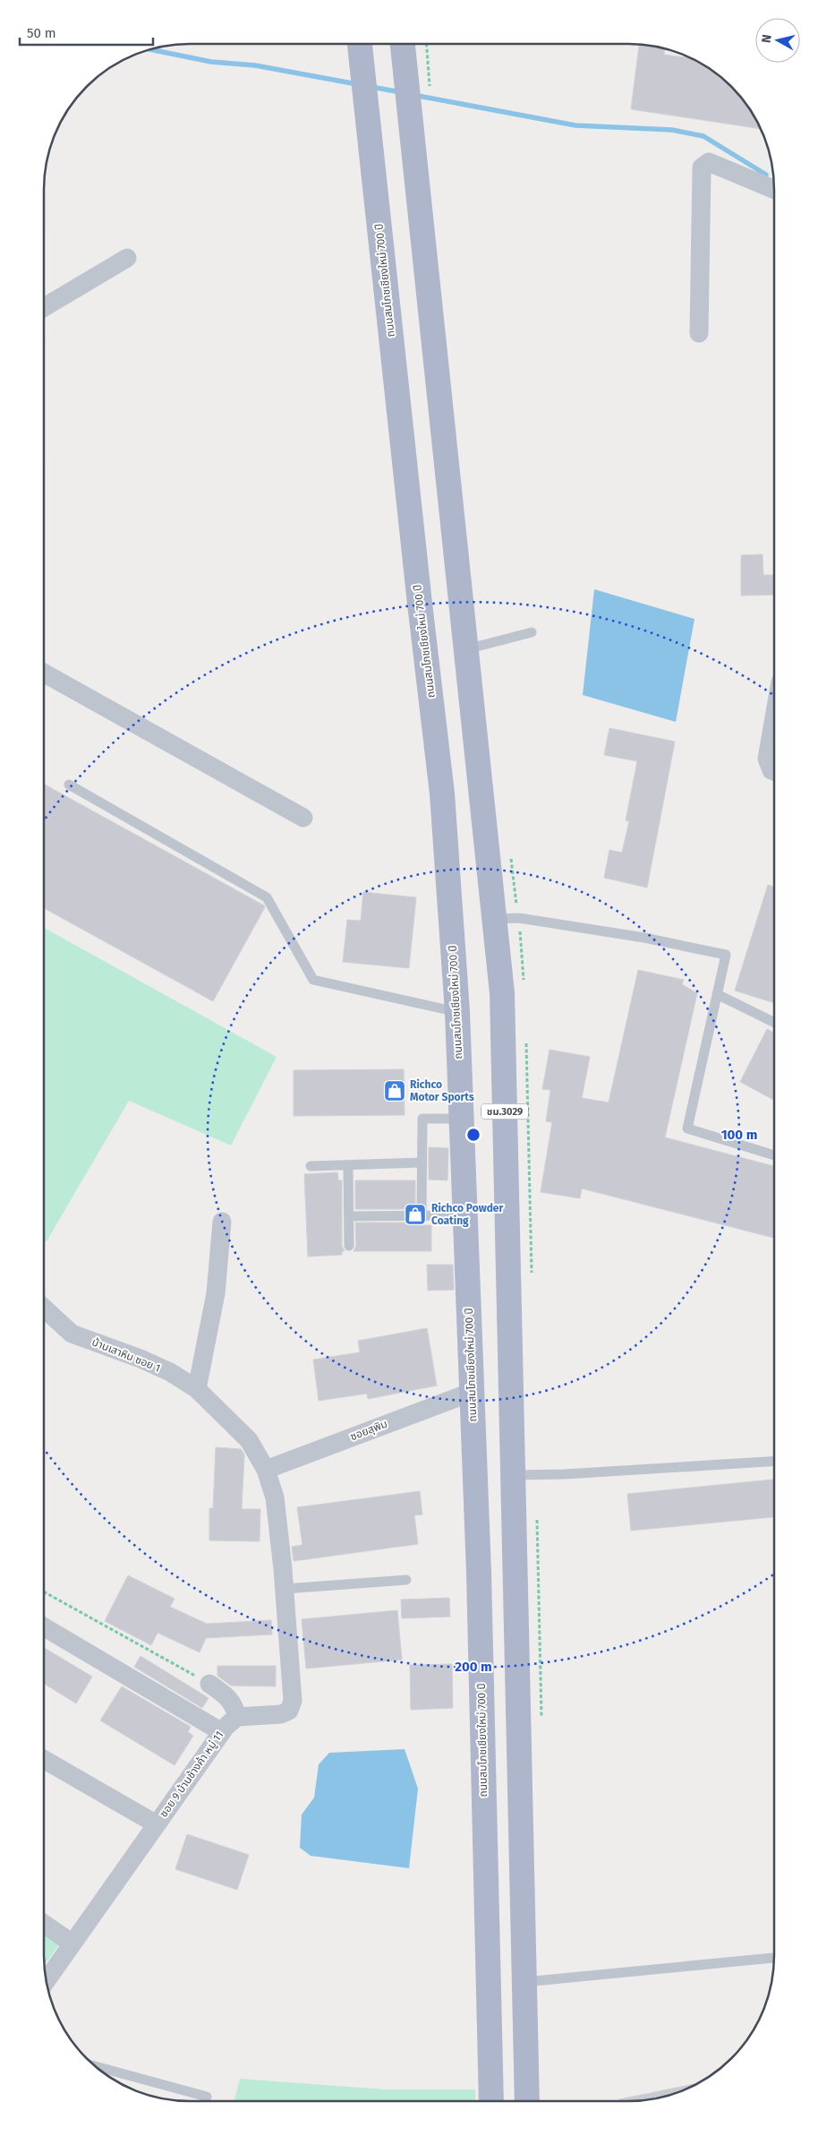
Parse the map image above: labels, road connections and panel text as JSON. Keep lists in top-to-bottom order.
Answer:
{
  "streets": {
    "main road": ["ถนนสมโภชเชียงใหม่ 700 ปี", "ชม.3029"],
    "street": ["บ้านเสาหิน ซอย 1", "ซอยสุพิม", "ซอย 9 บ้านช้างค้า หมู่ 11"]
  },
  "crossings": [
    ["ถนนสมโภชเชียงใหม่ 700 ปี", "ซอยสุพิม"],
    ["บ้านเสาหิน ซอย 1", "ซอยสุพิม"]
  ],
  "places": {
    "shop": ["Richco Motor Sports", "Richco Powder Coating"]
  },
  "scale_bar": "50 m",
  "north": "left",
  "rings": ["100 m", "200 m"]
}
